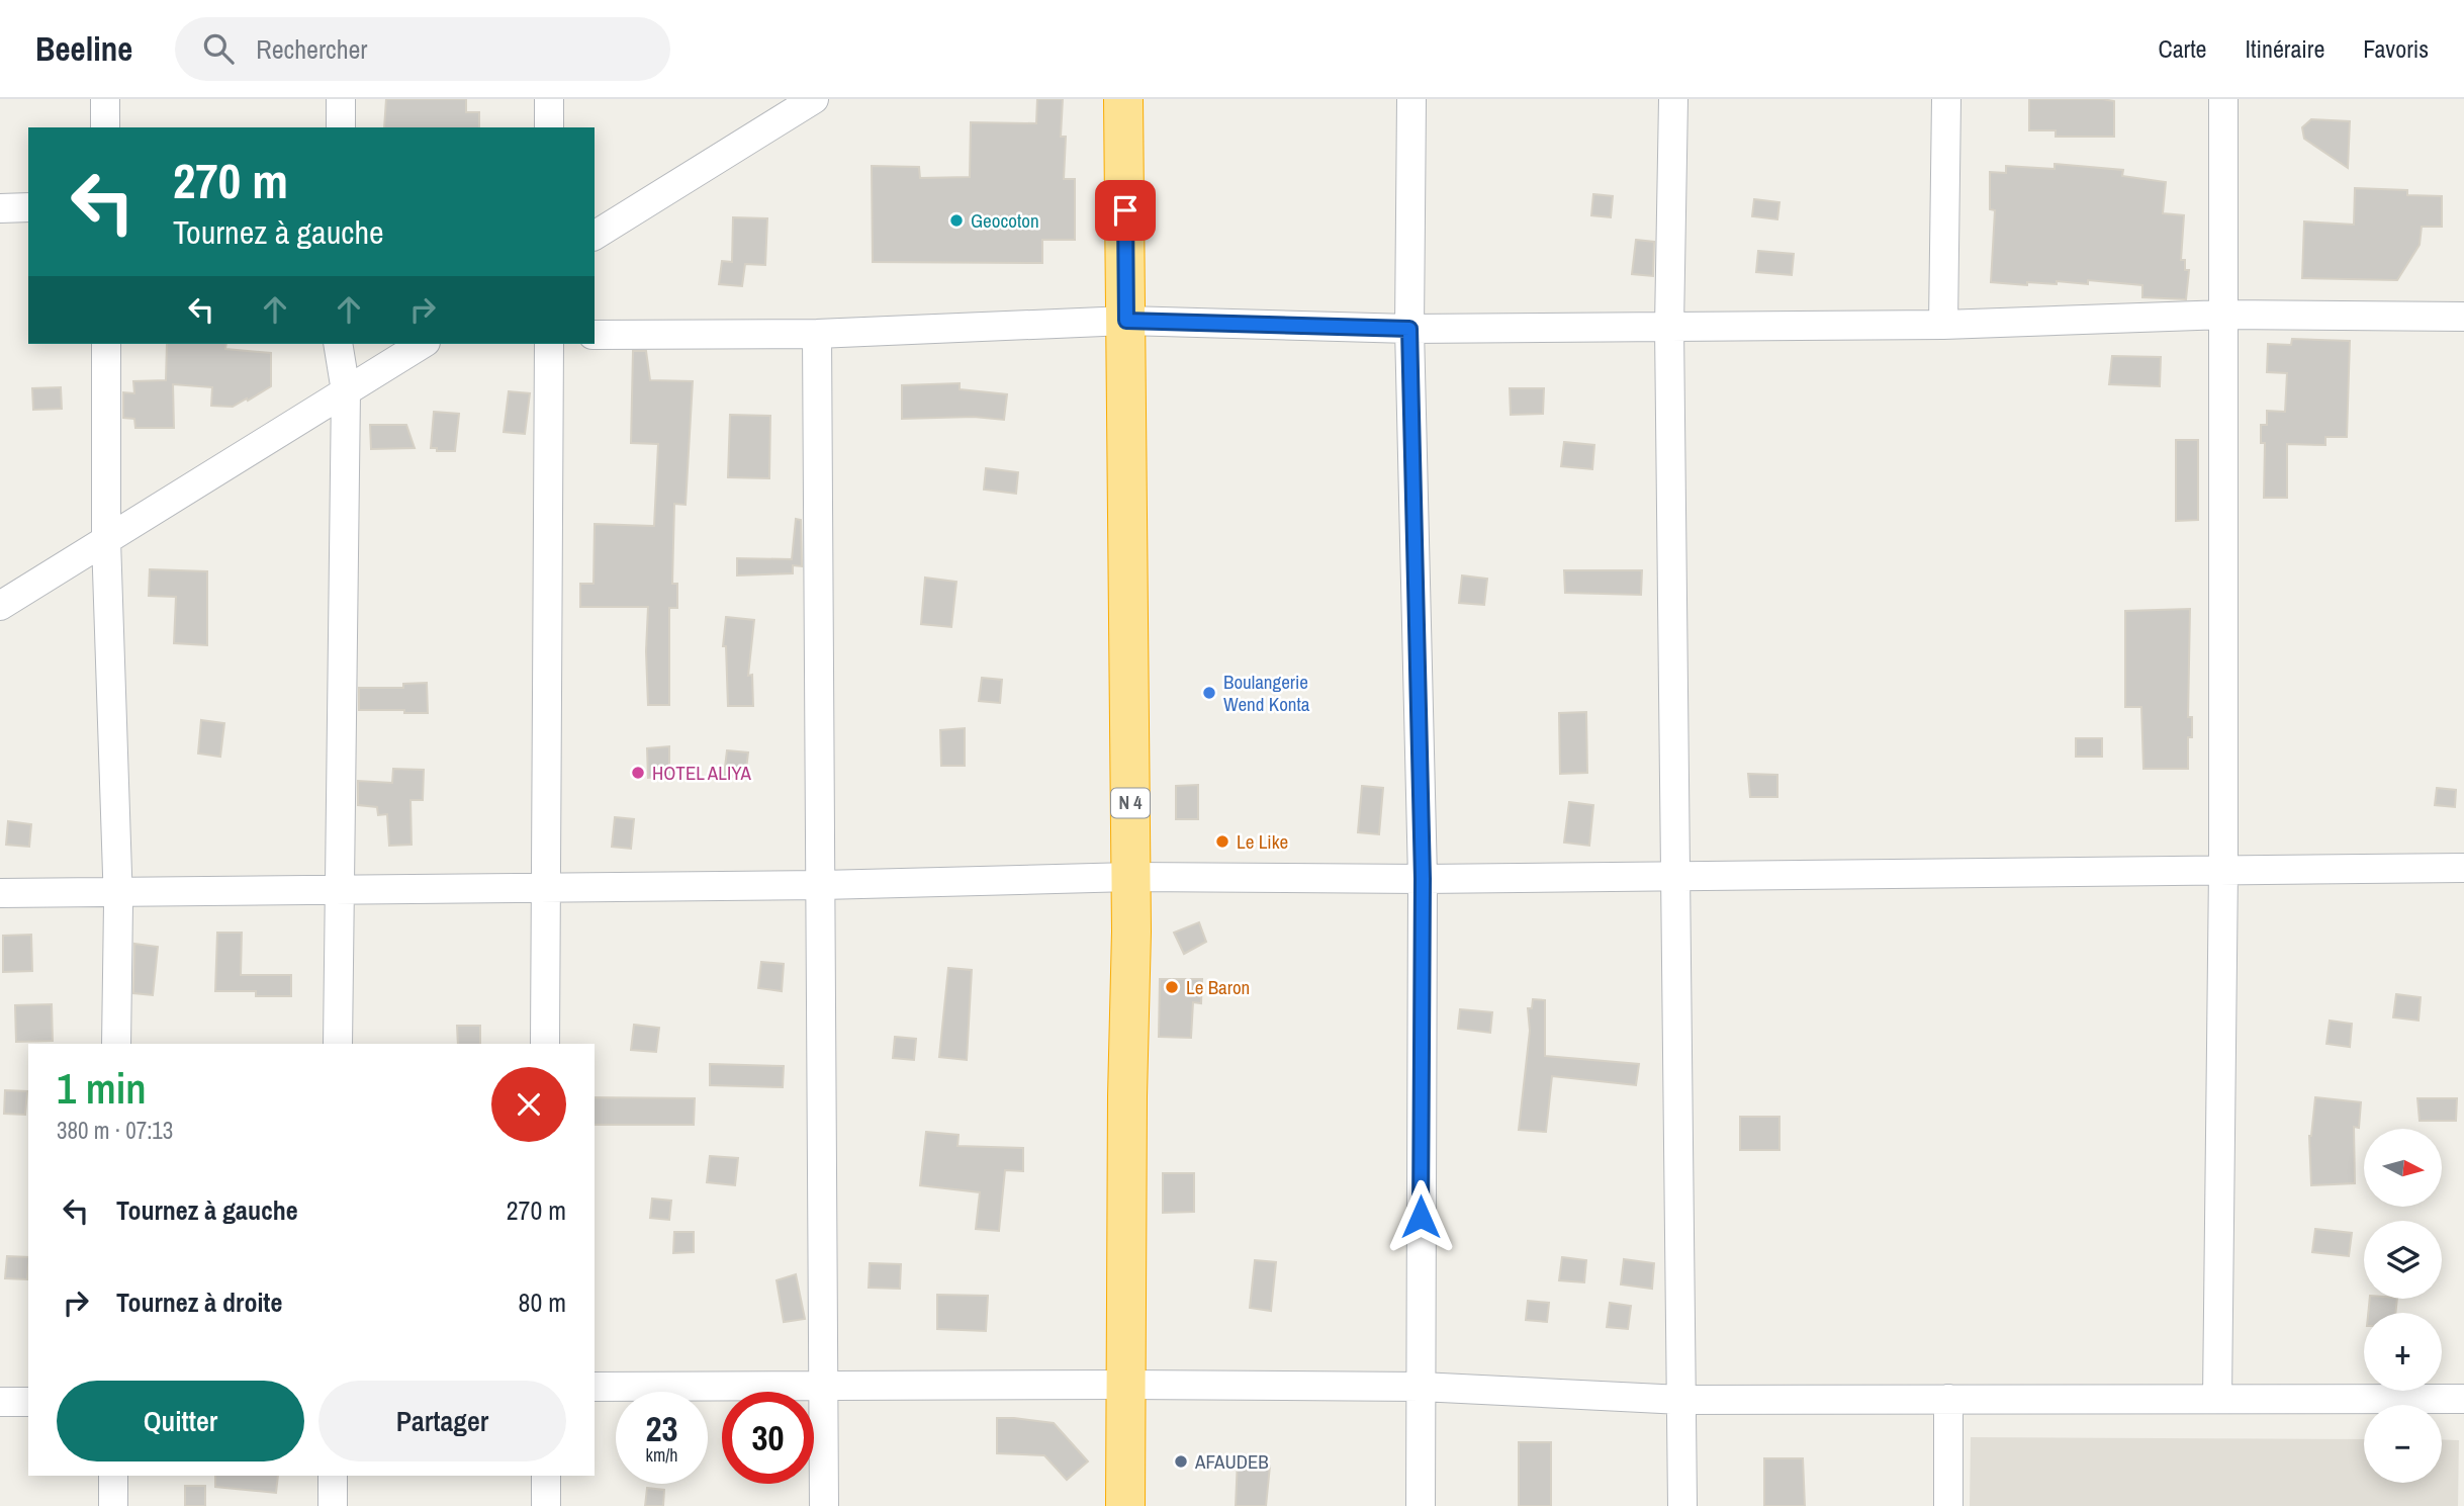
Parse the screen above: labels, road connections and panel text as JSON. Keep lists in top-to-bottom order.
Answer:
{
  "streets": {
    "highway": ["N 4"]
  },
  "places": [
    "Geocoton",
    "Boulangerie Wend Konta",
    "HOTEL ALIYA",
    "Le Like",
    "Le Baron",
    "AFAUDEB"
  ],
  "north": "right",
  "page": {
    "header": "Beeline",
    "search": "Rechercher",
    "nav": ["Carte", "Itinéraire", "Favoris"],
    "turn": ["270 m", "Tournez à gauche"],
    "heading": ["1 min", "380 m · 07:13"],
    "map_buttons": ["+", "−"],
    "list": [
      {
        "name": "Tournez à gauche",
        "value": "270 m"
      },
      {
        "name": "Tournez à droite",
        "value": "80 m"
      }
    ],
    "buttons": ["Quitter", "Partager"],
    "speed": "23 km/h",
    "limit": "30"
  }
}
